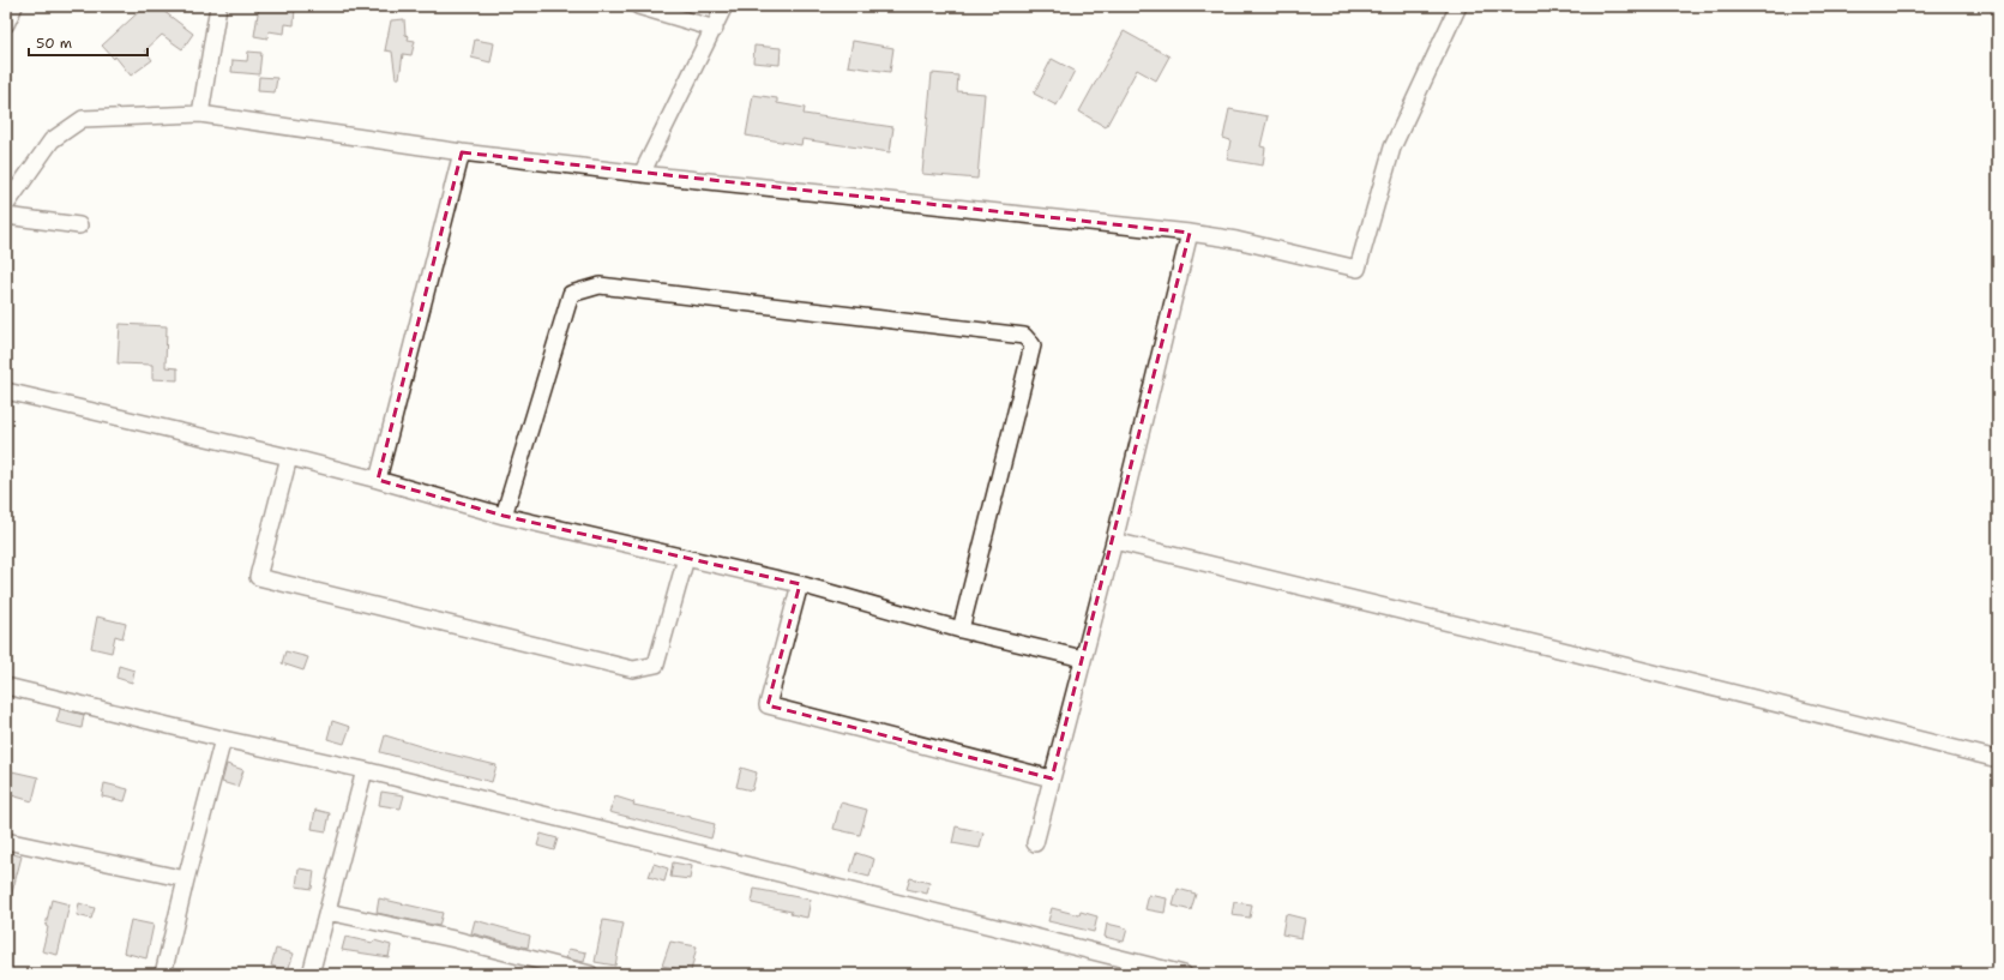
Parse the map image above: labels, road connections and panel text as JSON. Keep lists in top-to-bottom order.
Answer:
{
  "scale_bar": "50 m"
}
